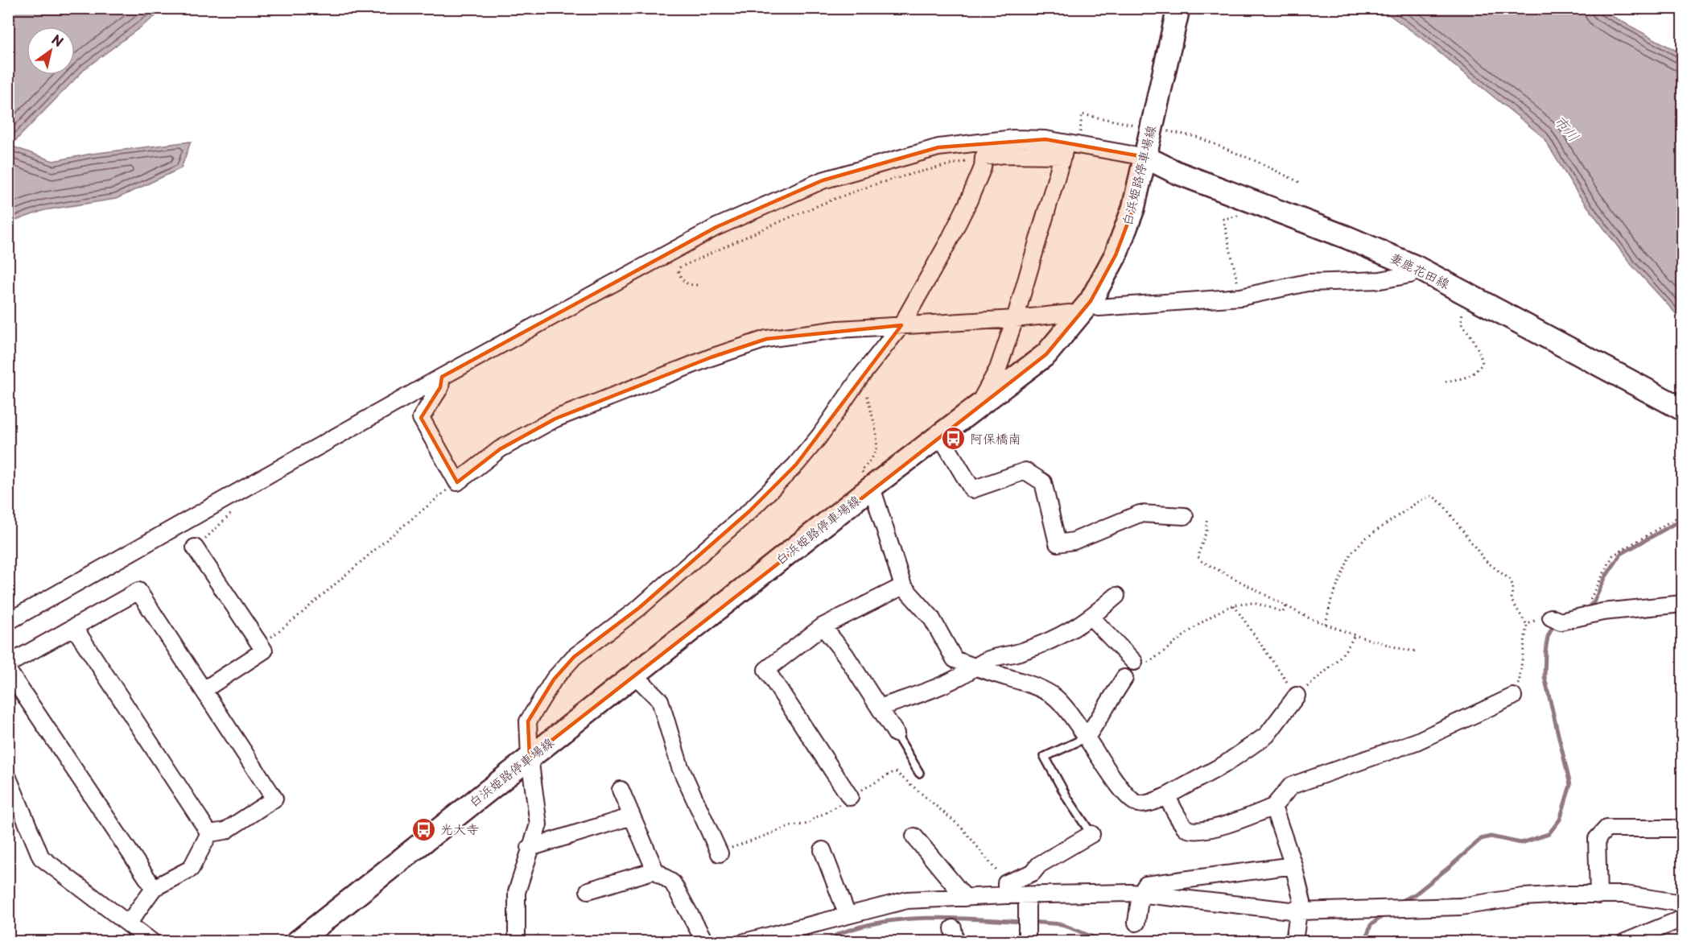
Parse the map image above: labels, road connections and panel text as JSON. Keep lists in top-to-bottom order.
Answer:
{
  "streets": {
    "main road": ["白浜姫路停車場線", "妻鹿花田線"]
  },
  "crossings": [
    ["白浜姫路停車場線", "妻鹿花田線"]
  ],
  "water": ["市川"],
  "places": {
    "bus stop": ["阿保橋南", "光大寺"]
  },
  "north": "top right"
}
